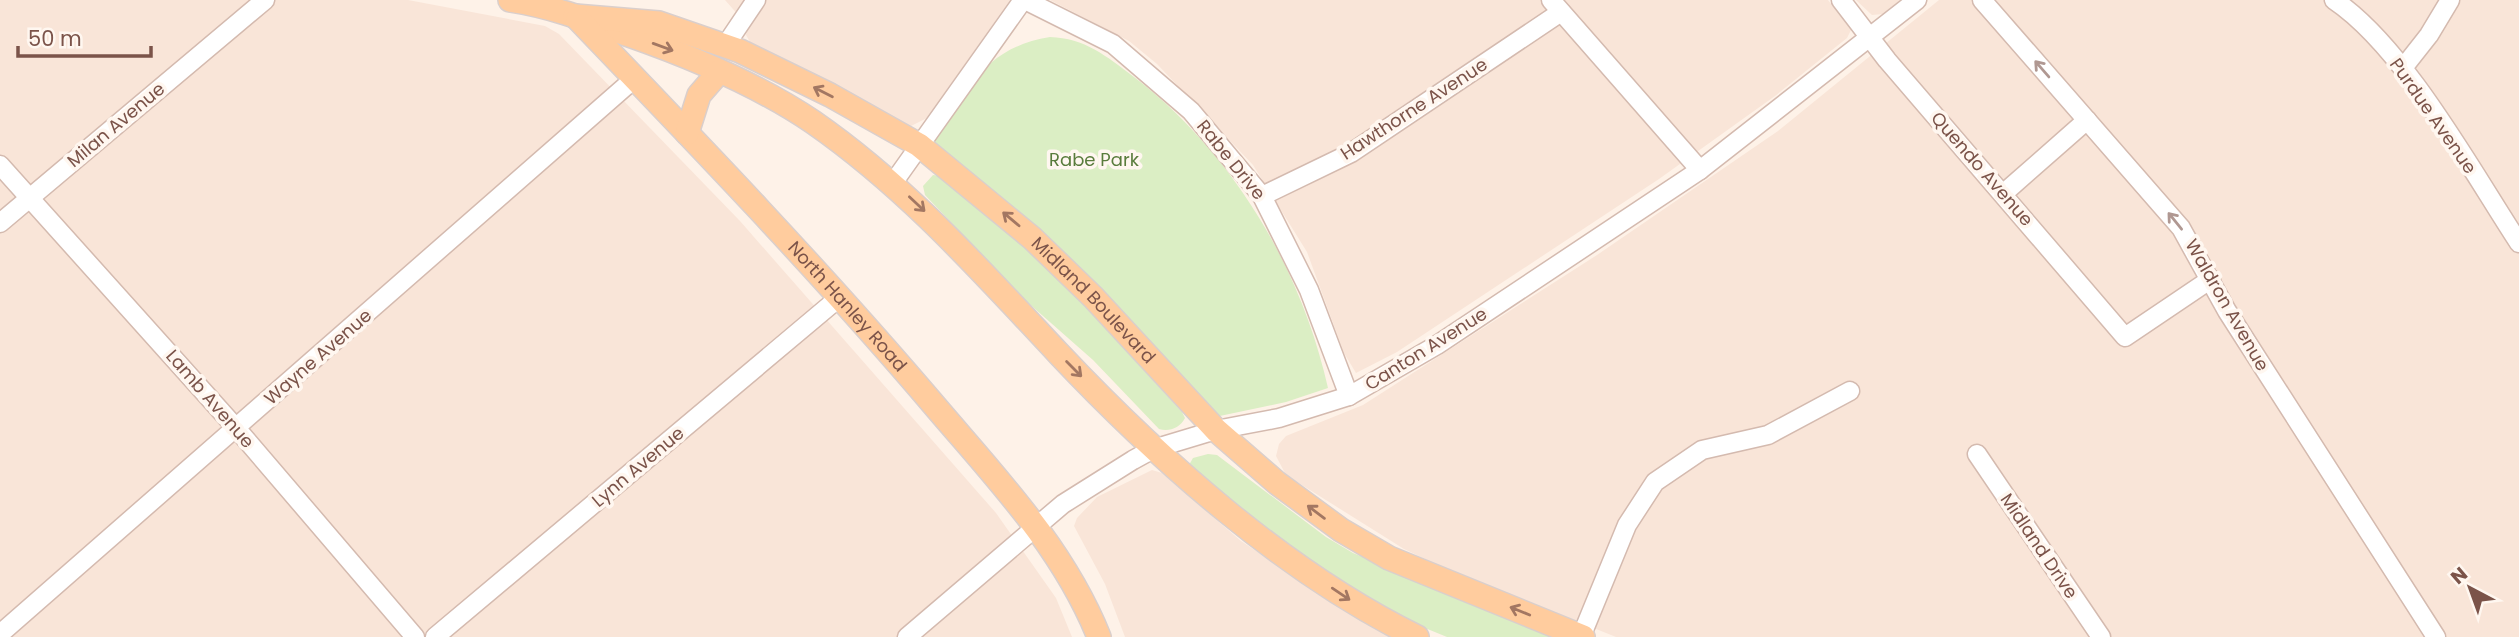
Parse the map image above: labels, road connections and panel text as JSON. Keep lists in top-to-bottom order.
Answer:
{
  "streets": {
    "main road": ["Midland Boulevard", "North Hanley Road"],
    "street": [
      "Hawthorne Avenue",
      "Purdue Avenue",
      "Milan Avenue",
      "Rabe Drive",
      "Quendo Avenue",
      "Waldron Avenue",
      "Canton Avenue",
      "Wayne Avenue",
      "Lamb Avenue",
      "Lynn Avenue",
      "Midland Drive"
    ]
  },
  "crossings": [
    ["Hawthorne Avenue", "Rabe Drive"],
    ["Milan Avenue", "Lamb Avenue"],
    ["Rabe Drive", "Canton Avenue"],
    ["Quendo Avenue", "Waldron Avenue"],
    ["Quendo Avenue", "Canton Avenue"],
    ["Midland Boulevard", "North Hanley Road"],
    ["Midland Boulevard", "Canton Avenue"],
    ["North Hanley Road", "Canton Avenue"],
    ["North Hanley Road", "Wayne Avenue"],
    ["North Hanley Road", "Lynn Avenue"],
    ["Wayne Avenue", "Lamb Avenue"]
  ],
  "one_way": ["Waldron Avenue"],
  "parks": ["Rabe Park"],
  "scale_bar": "50 m",
  "north": "top left"
}
